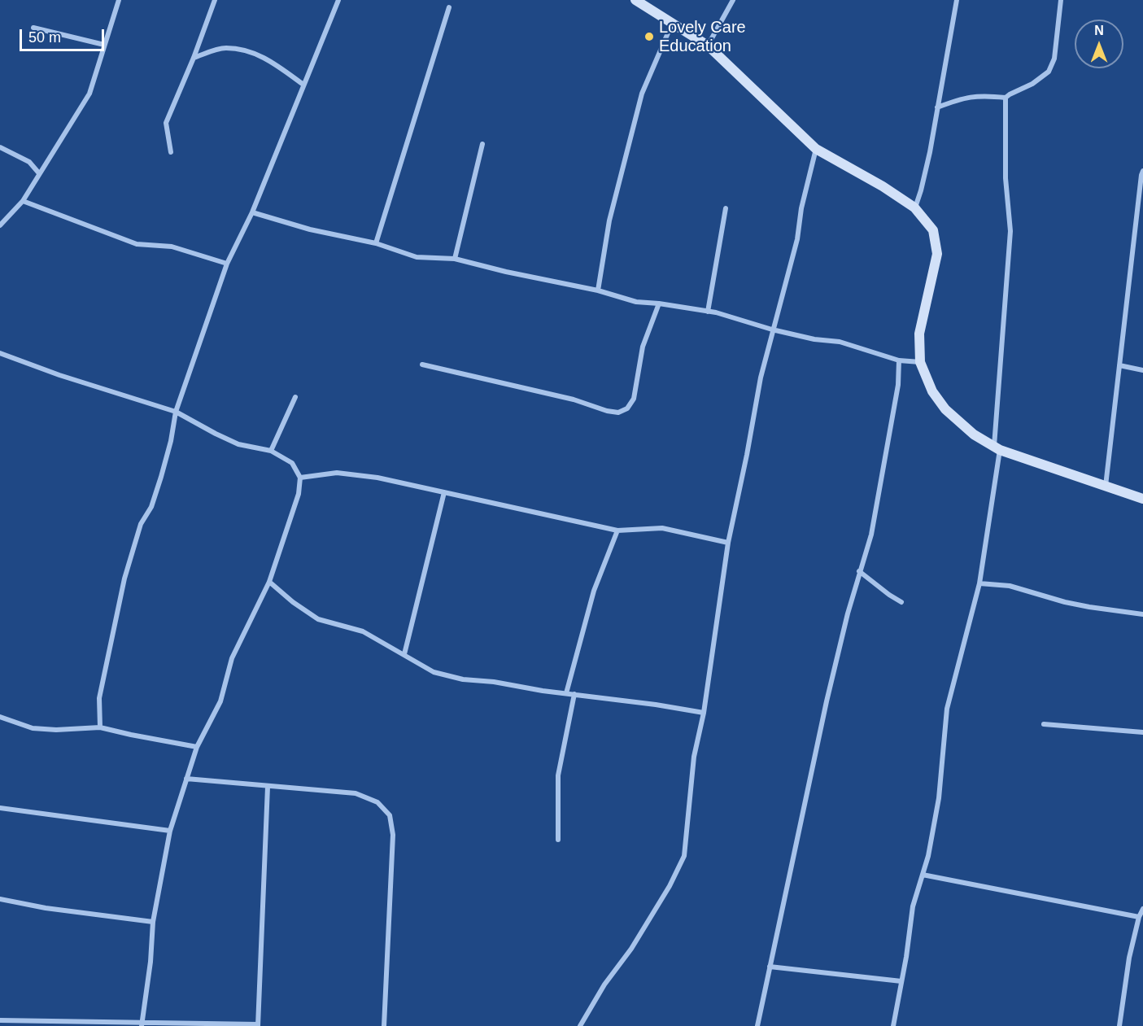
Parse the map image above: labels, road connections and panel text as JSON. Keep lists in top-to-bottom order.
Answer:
{
  "places": ["Lovely Care Education"],
  "scale_bar": "50 m",
  "north": "top"
}
